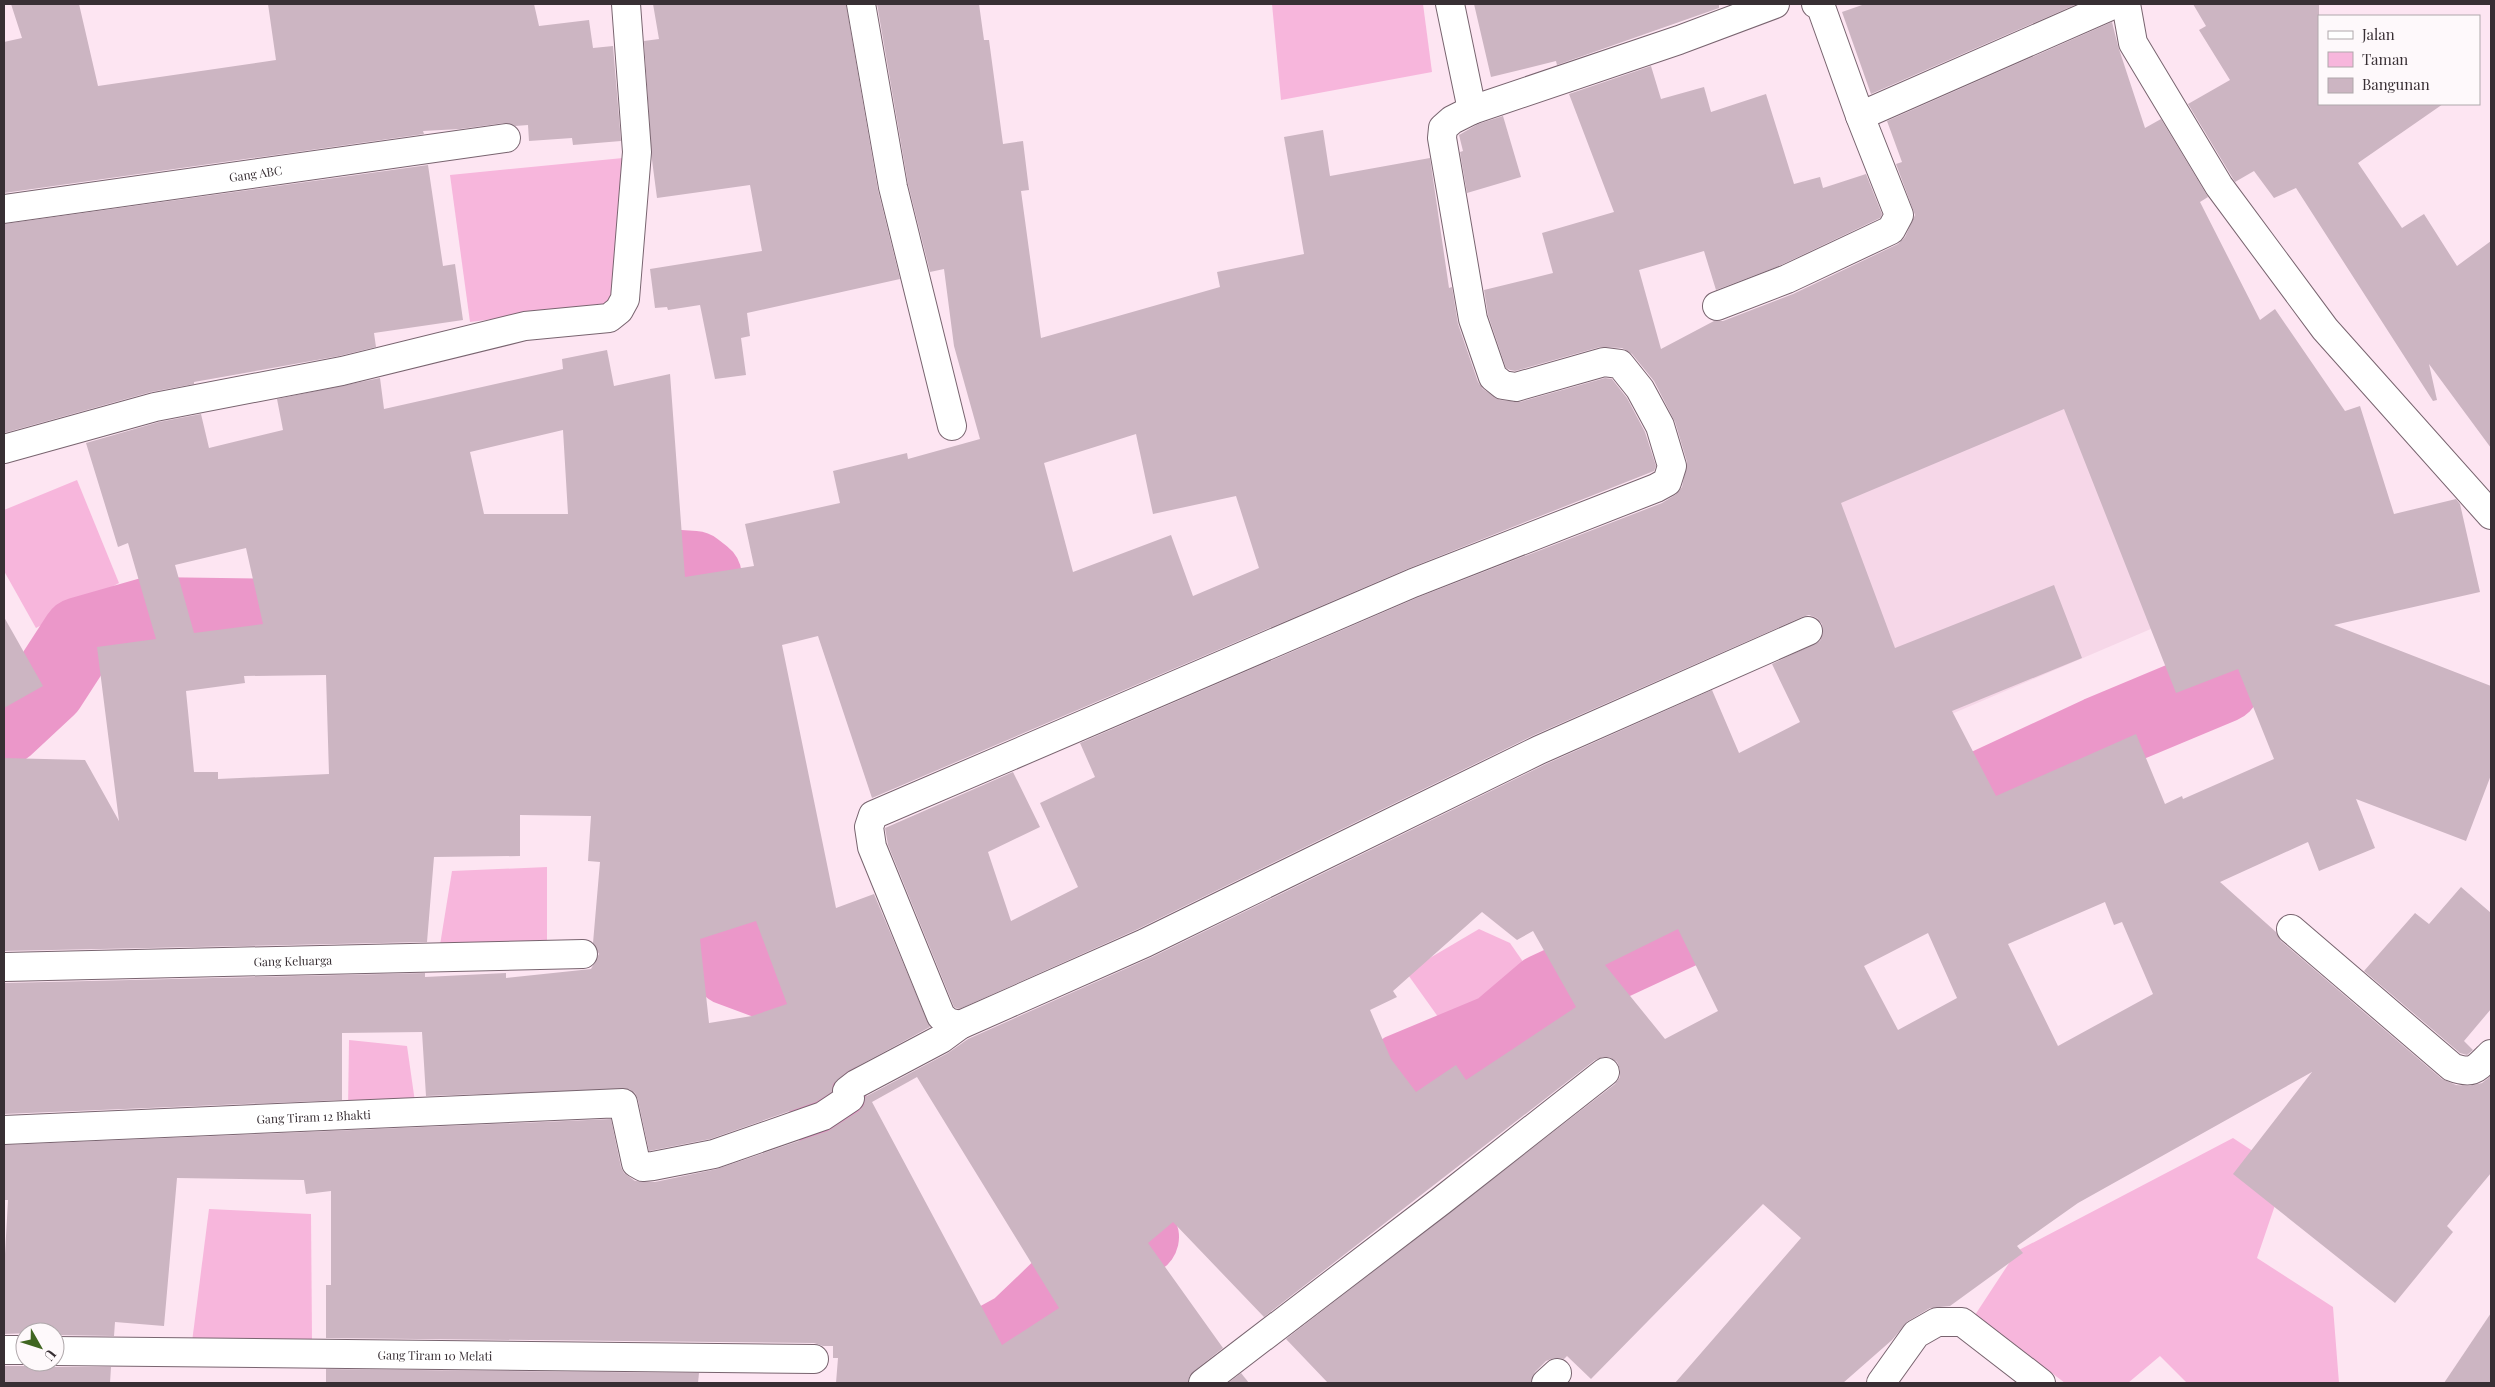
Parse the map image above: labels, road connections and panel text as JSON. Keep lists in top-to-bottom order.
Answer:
{
  "streets": {
    "street": [
      "Gang ABC",
      "Gang Keluarga",
      "Gang Tiram 12 Bhakti",
      "Gang Tiram 10 Melati"
    ]
  },
  "legend": ["Jalan", "Taman", "Bangunan"],
  "north": "bottom right"
}
